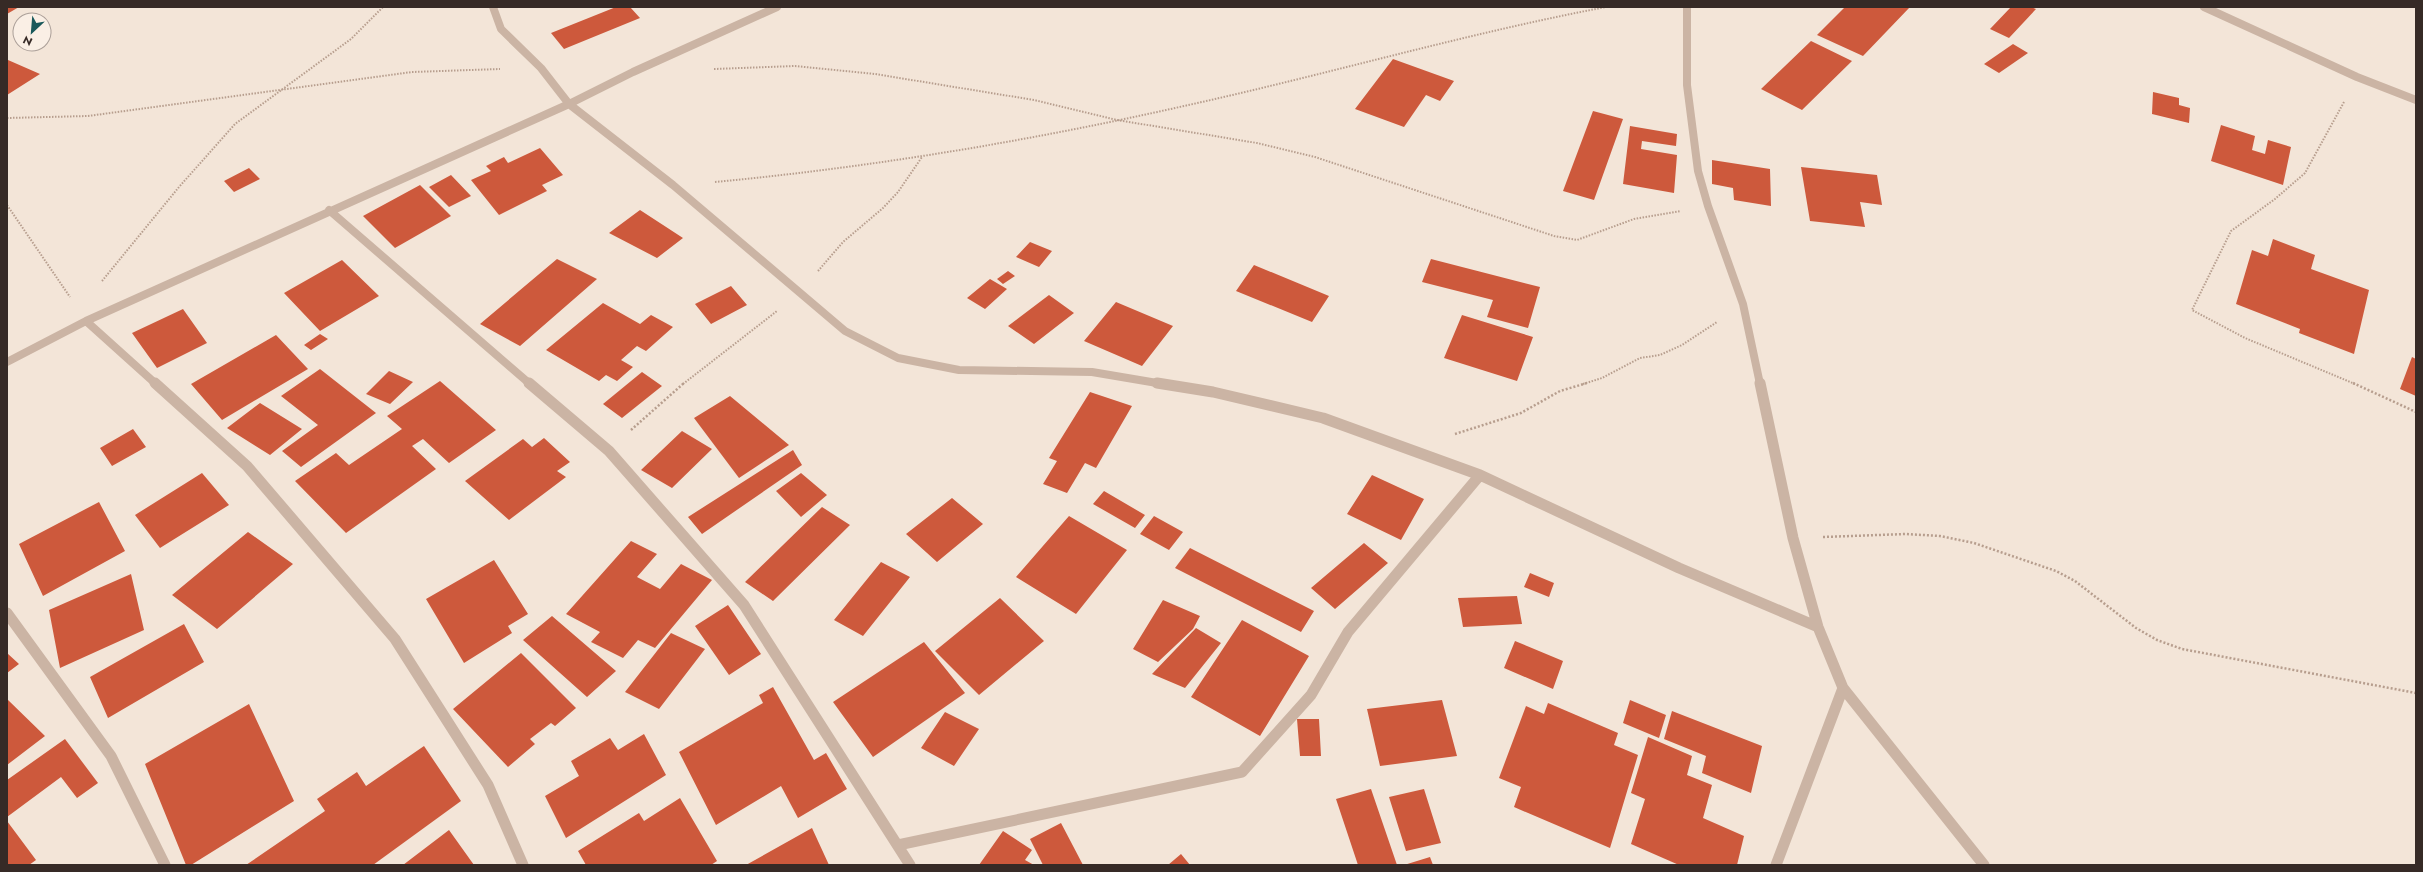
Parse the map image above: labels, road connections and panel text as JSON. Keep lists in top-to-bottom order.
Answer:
{
  "north": "bottom left"
}
